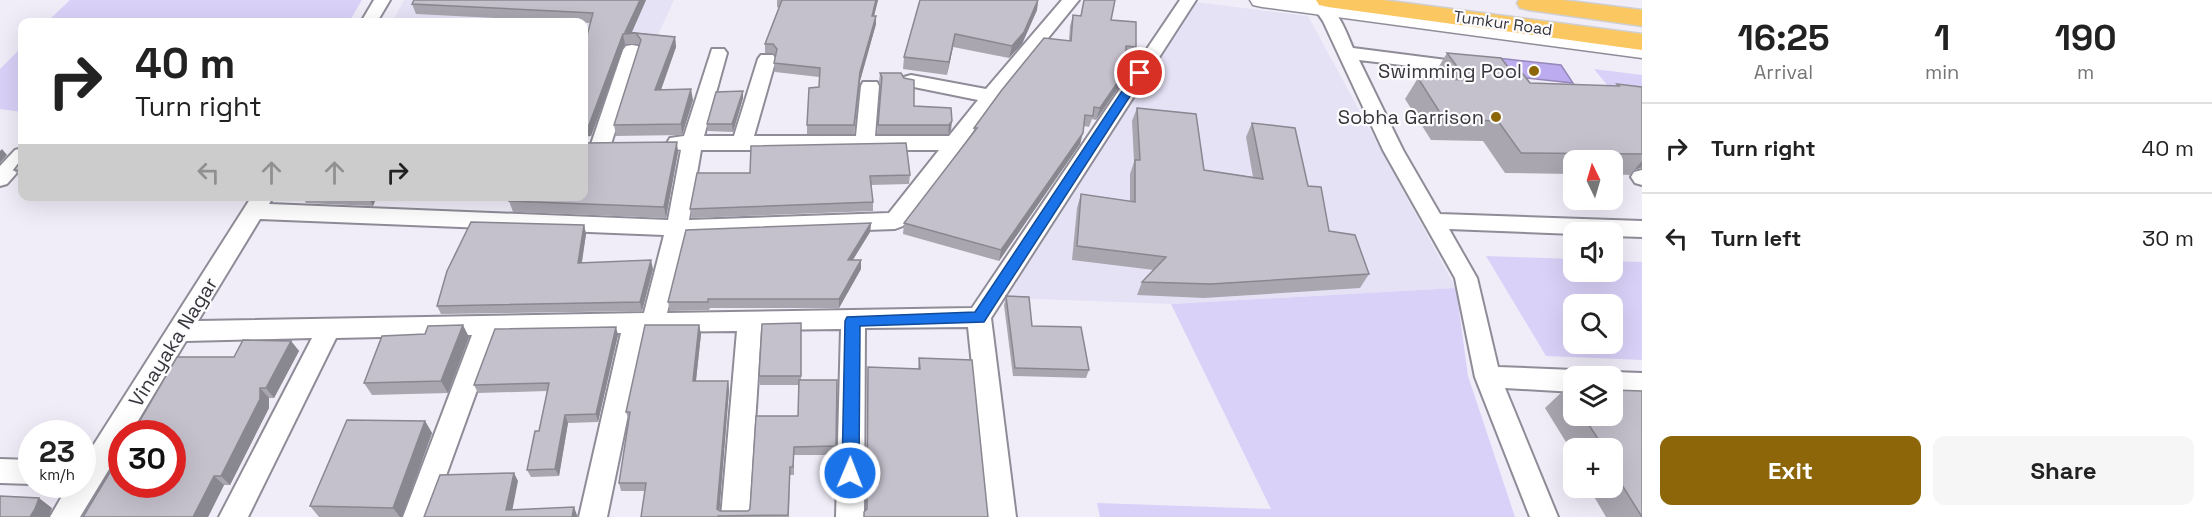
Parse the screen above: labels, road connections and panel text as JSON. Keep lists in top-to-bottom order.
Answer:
{
  "streets": {
    "highway": ["Tumkur Road"],
    "street": ["Vinayaka Nagar"]
  },
  "places": ["Swimming Pool", "Sobha Garrison"],
  "north": "top",
  "page": {
    "eta": [
      "16:25",
      "Arrival",
      "1",
      "min",
      "190",
      "m"
    ],
    "turn": ["40 m", "Turn right"],
    "list": [
      {
        "name": "Turn right",
        "value": "40 m"
      },
      {
        "name": "Turn left",
        "value": "30 m"
      }
    ],
    "map_buttons": "+",
    "speed": "23 km/h",
    "limit": "30",
    "buttons": ["Exit", "Share"]
  }
}
